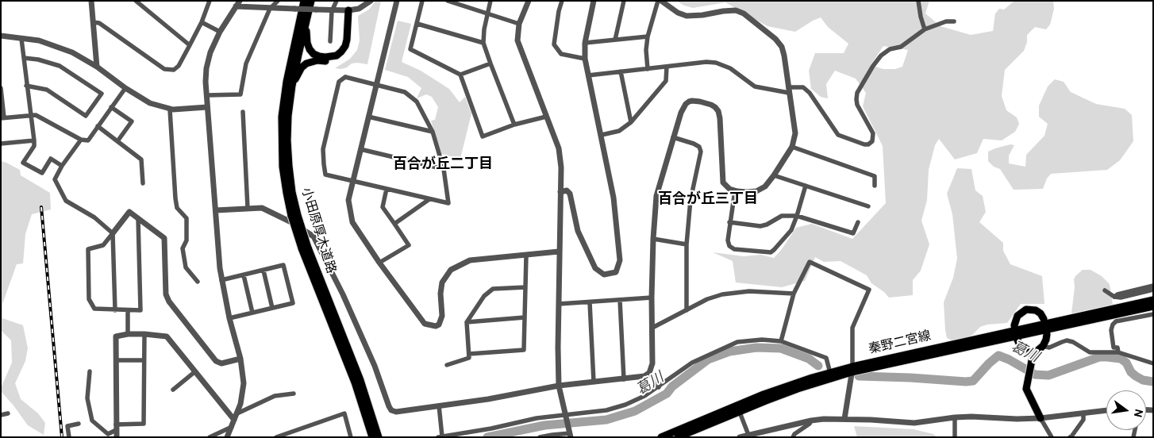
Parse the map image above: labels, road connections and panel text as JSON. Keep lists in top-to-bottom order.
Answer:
{
  "streets": {
    "main road": ["小田原厚木道路", "秦野二宮線"]
  },
  "districts": ["百合が丘二丁目", "百合が丘三丁目"],
  "water": ["葛川"],
  "north": "right"
}
